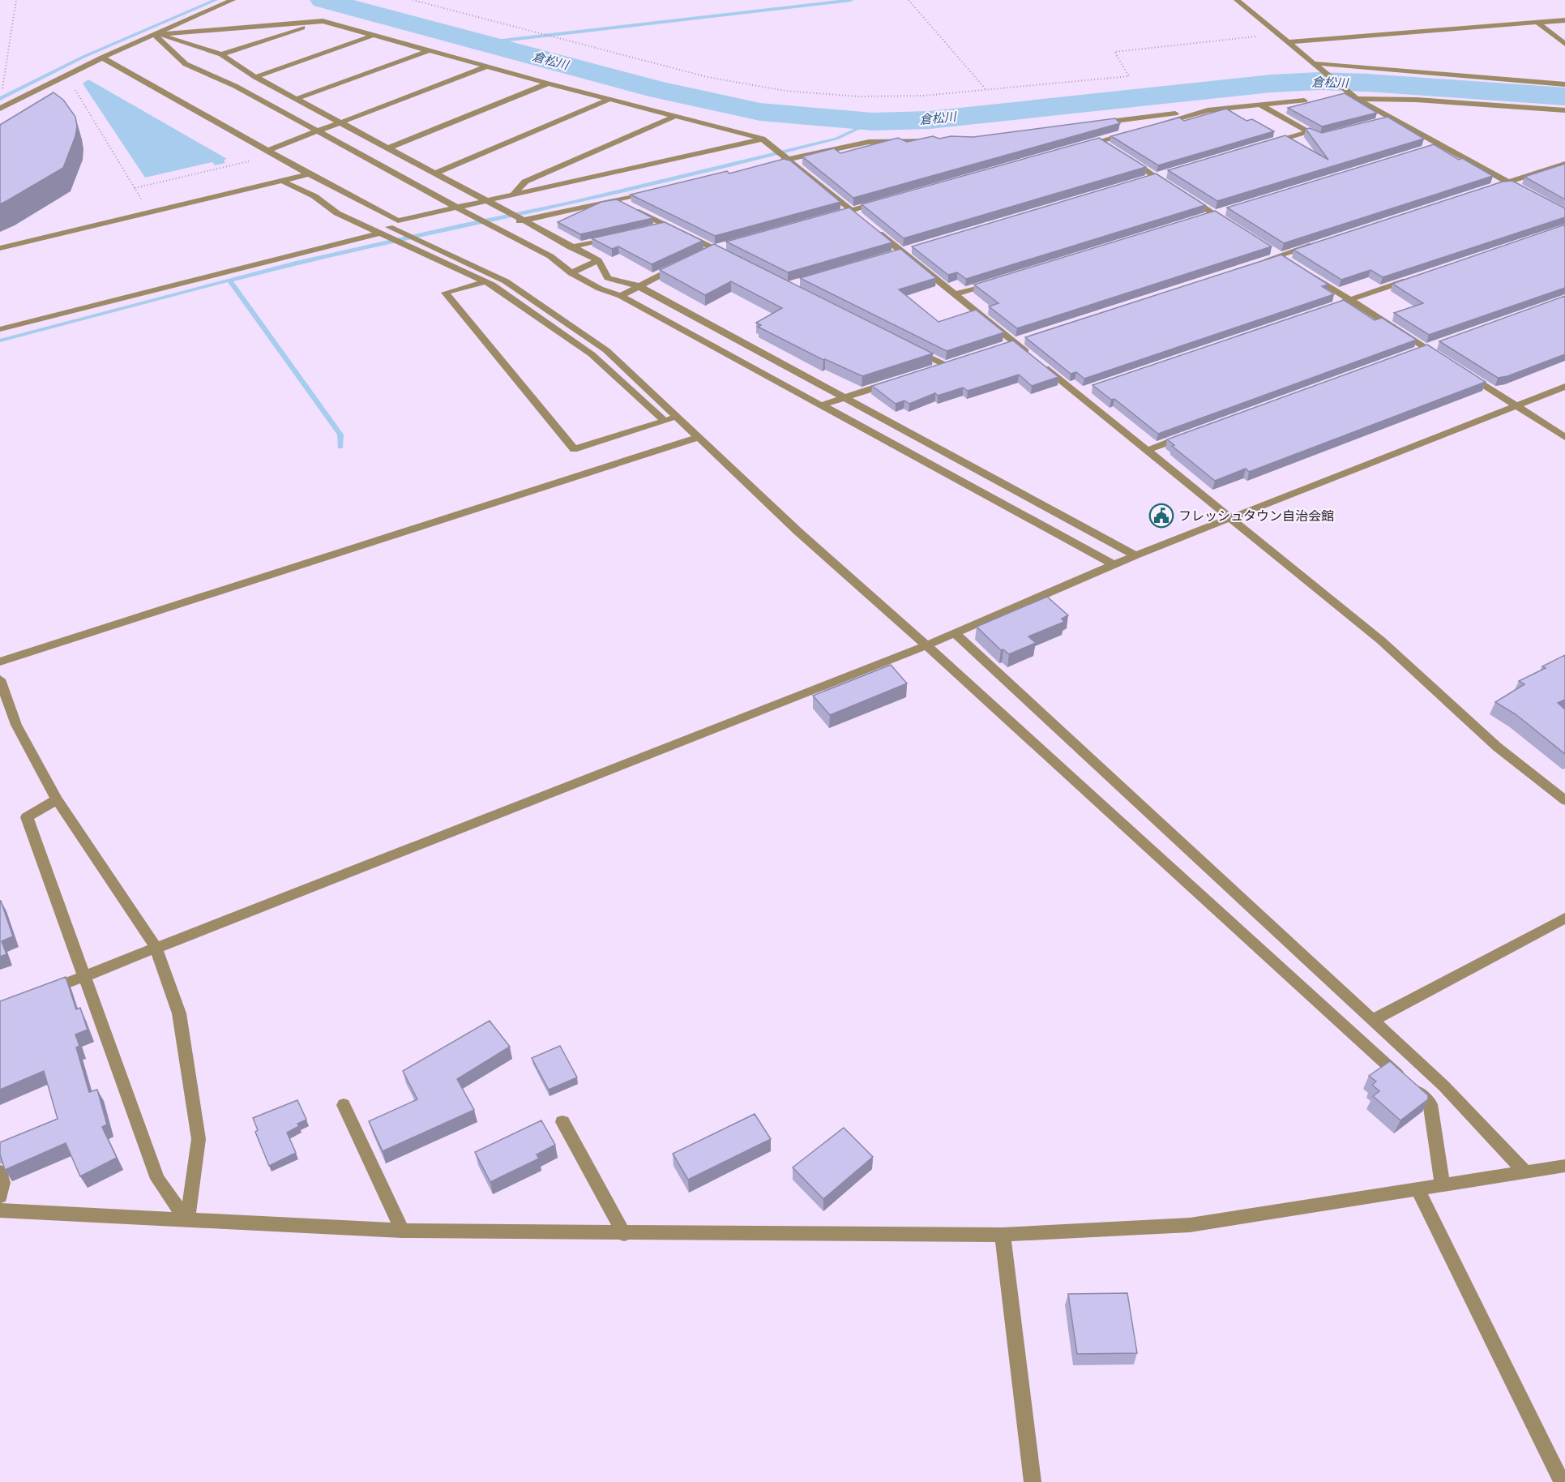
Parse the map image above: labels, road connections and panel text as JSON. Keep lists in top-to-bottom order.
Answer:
{
  "water": ["倉松川"],
  "places": {
    "public building": ["フレッシュタウン自治会館"]
  }
}
